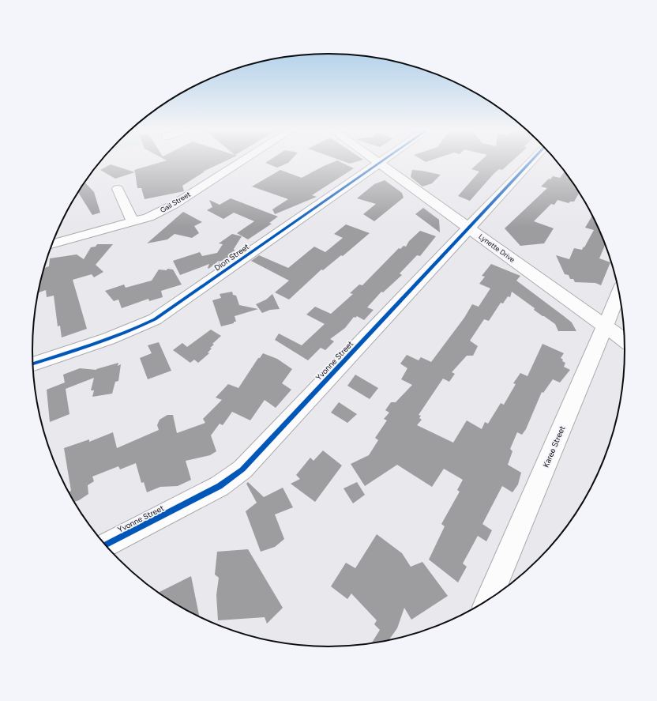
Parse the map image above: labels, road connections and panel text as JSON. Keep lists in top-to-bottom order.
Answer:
{
  "streets": {
    "street": [
      "Gail Street",
      "Lynette Drive",
      "Dion Street",
      "Yvonne Street",
      "Karee Street"
    ]
  },
  "crossings": [
    ["Lynette Drive", "Dion Street"],
    ["Lynette Drive", "Yvonne Street"],
    ["Lynette Drive", "Karee Street"]
  ]
}
